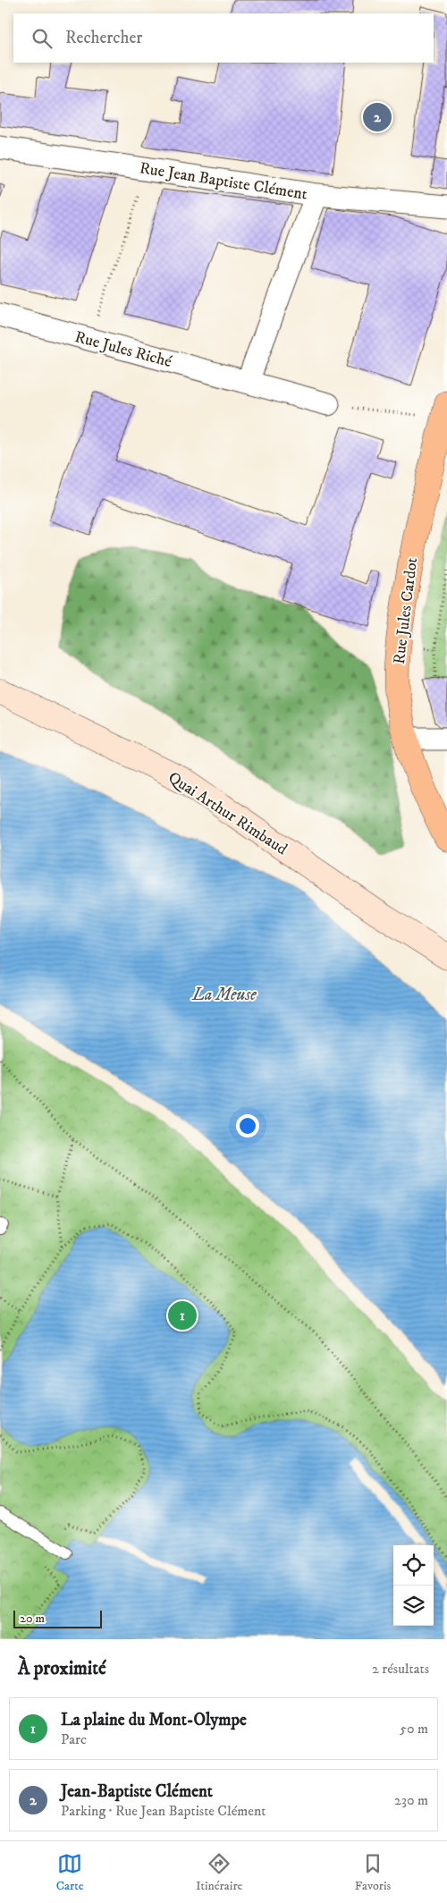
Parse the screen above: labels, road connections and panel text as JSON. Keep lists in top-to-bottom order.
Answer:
{
  "streets": {
    "main road": ["Rue Jules Cardot", "Quai Arthur Rimbaud"],
    "street": ["Rue Jean Baptiste Clément", "Rue Jules Riché"]
  },
  "water": ["La Meuse"],
  "scale_bar": "20 m",
  "page": {
    "search": "Rechercher",
    "pins": ["2", "1"],
    "scale": "20 m",
    "heading": ["À proximité", "2 résultats"],
    "list": [
      {
        "mark": "1",
        "name": "La plaine du Mont-Olympe",
        "note": "Parc",
        "value": "50 m"
      },
      {
        "mark": "2",
        "name": "Jean-Baptiste Clément",
        "note": "Parking · Rue Jean Baptiste Clément",
        "value": "230 m"
      }
    ],
    "nav": ["Carte", "Itinéraire", "Favoris"]
  }
}
